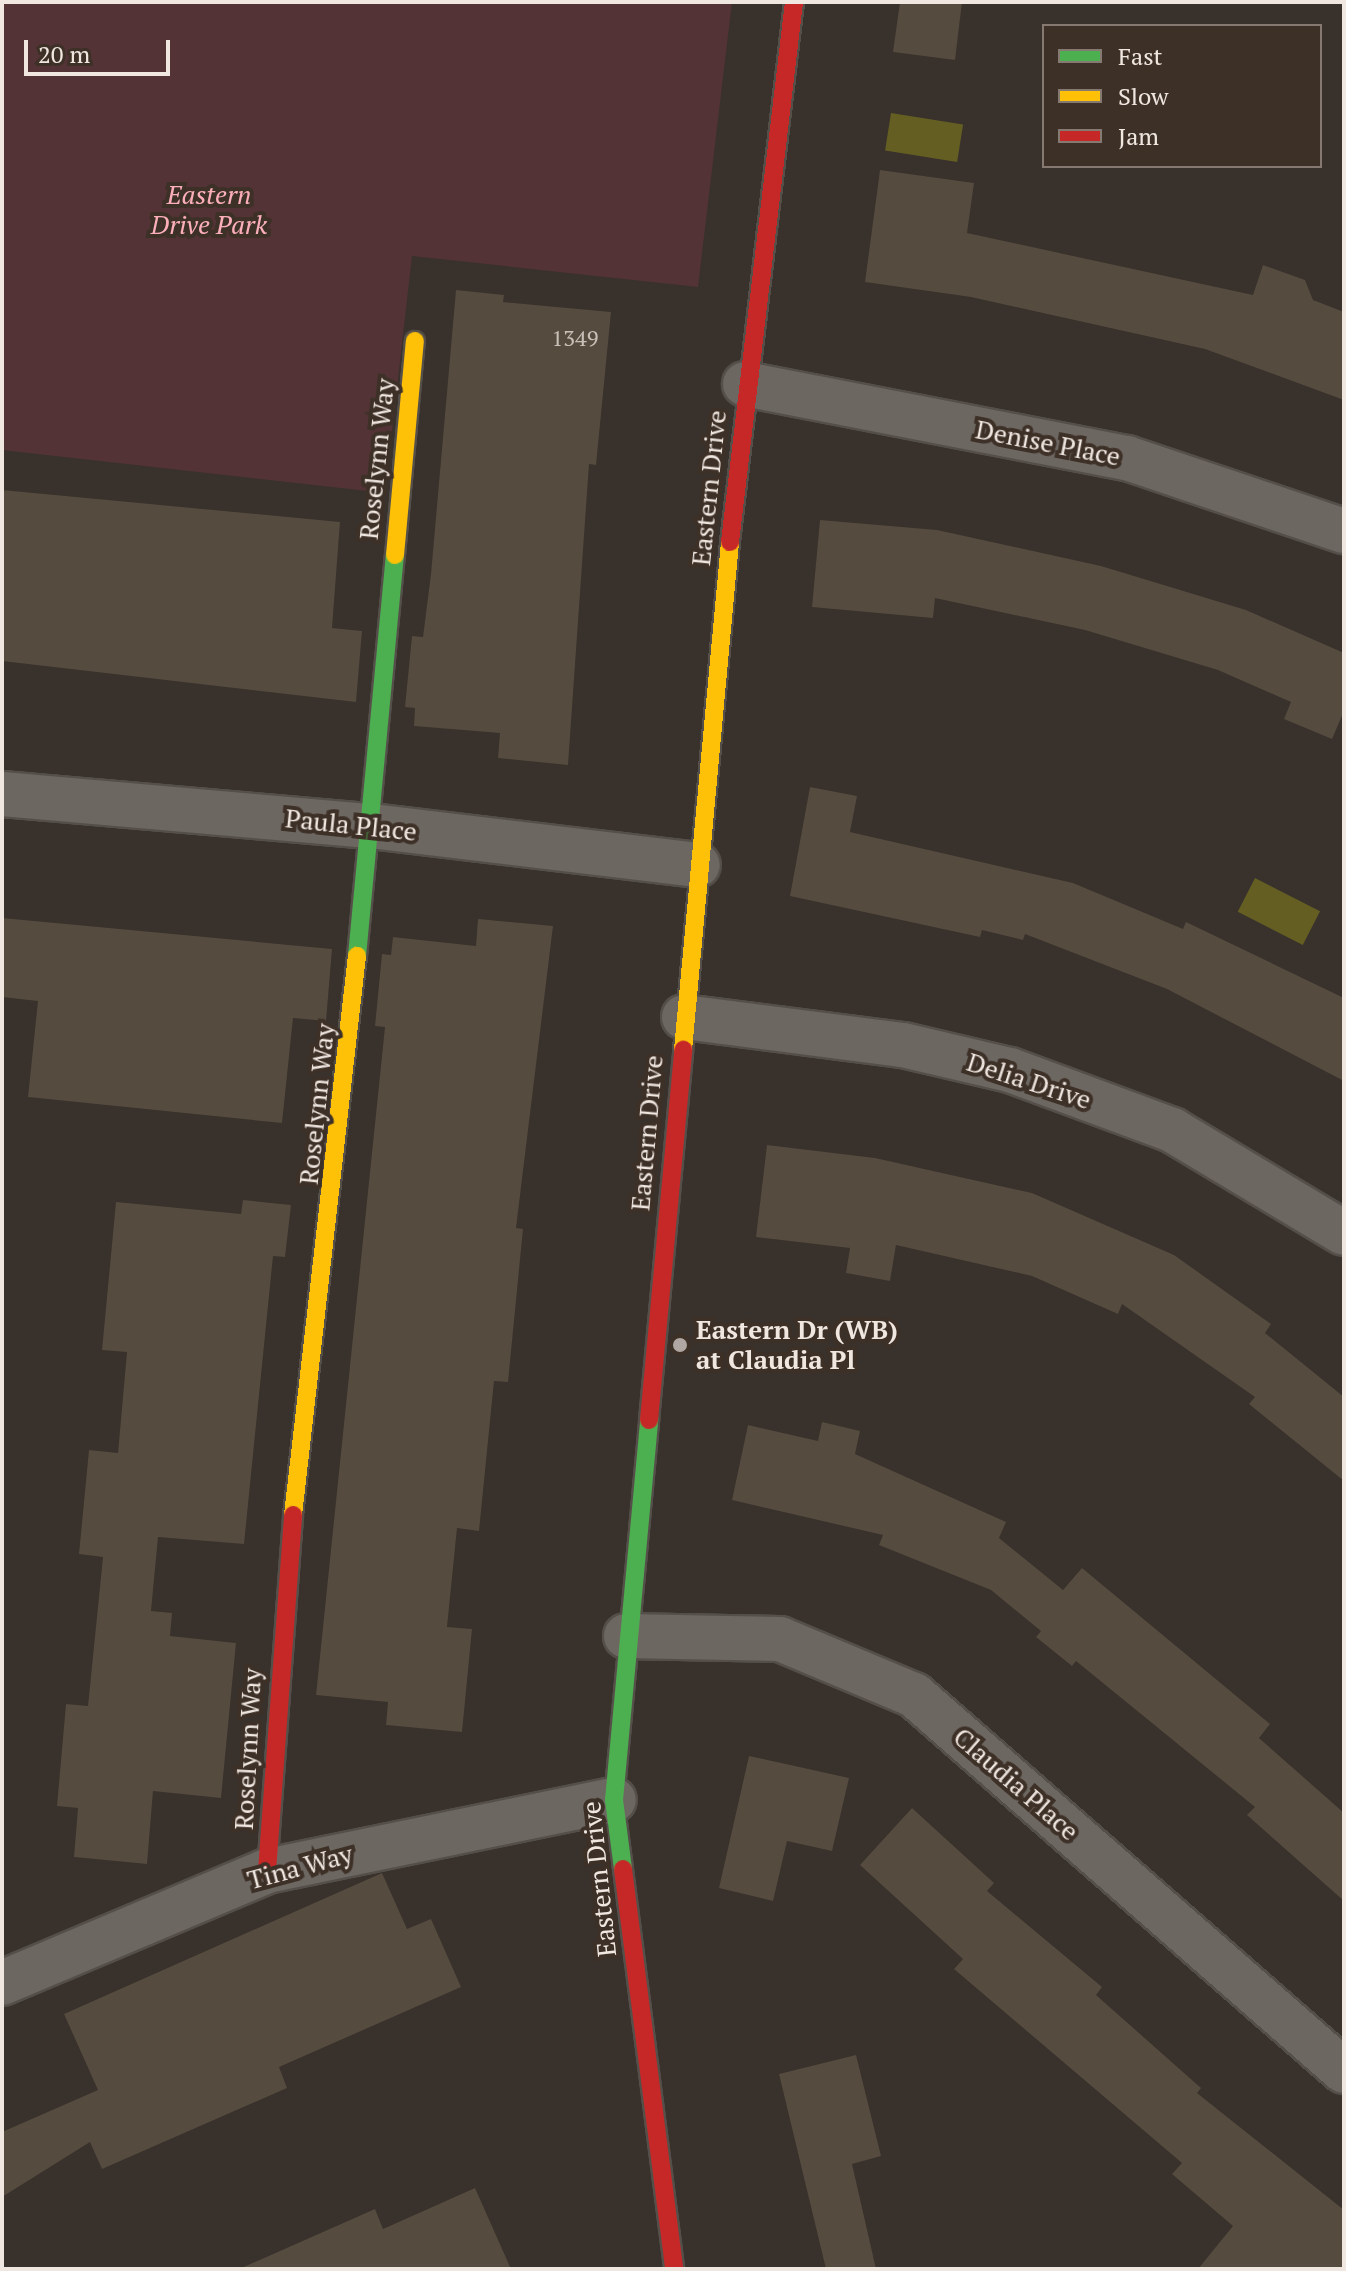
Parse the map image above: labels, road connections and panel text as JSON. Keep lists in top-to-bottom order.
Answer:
{
  "streets": {
    "street": [
      "Denise Place",
      "Roselynn Way",
      "Eastern Drive",
      "Paula Place",
      "Delia Drive",
      "Claudia Place",
      "Tina Way"
    ]
  },
  "crossings": [
    ["Denise Place", "Eastern Drive"],
    ["Roselynn Way", "Paula Place"],
    ["Roselynn Way", "Tina Way"],
    ["Eastern Drive", "Paula Place"],
    ["Eastern Drive", "Delia Drive"],
    ["Eastern Drive", "Claudia Place"],
    ["Eastern Drive", "Tina Way"]
  ],
  "parks": ["Eastern Drive Park"],
  "places": ["Eastern Dr (WB) at Claudia Pl"],
  "house_numbers": ["1349"],
  "legend": ["Fast", "Slow", "Jam"],
  "scale_bar": "20 m"
}
